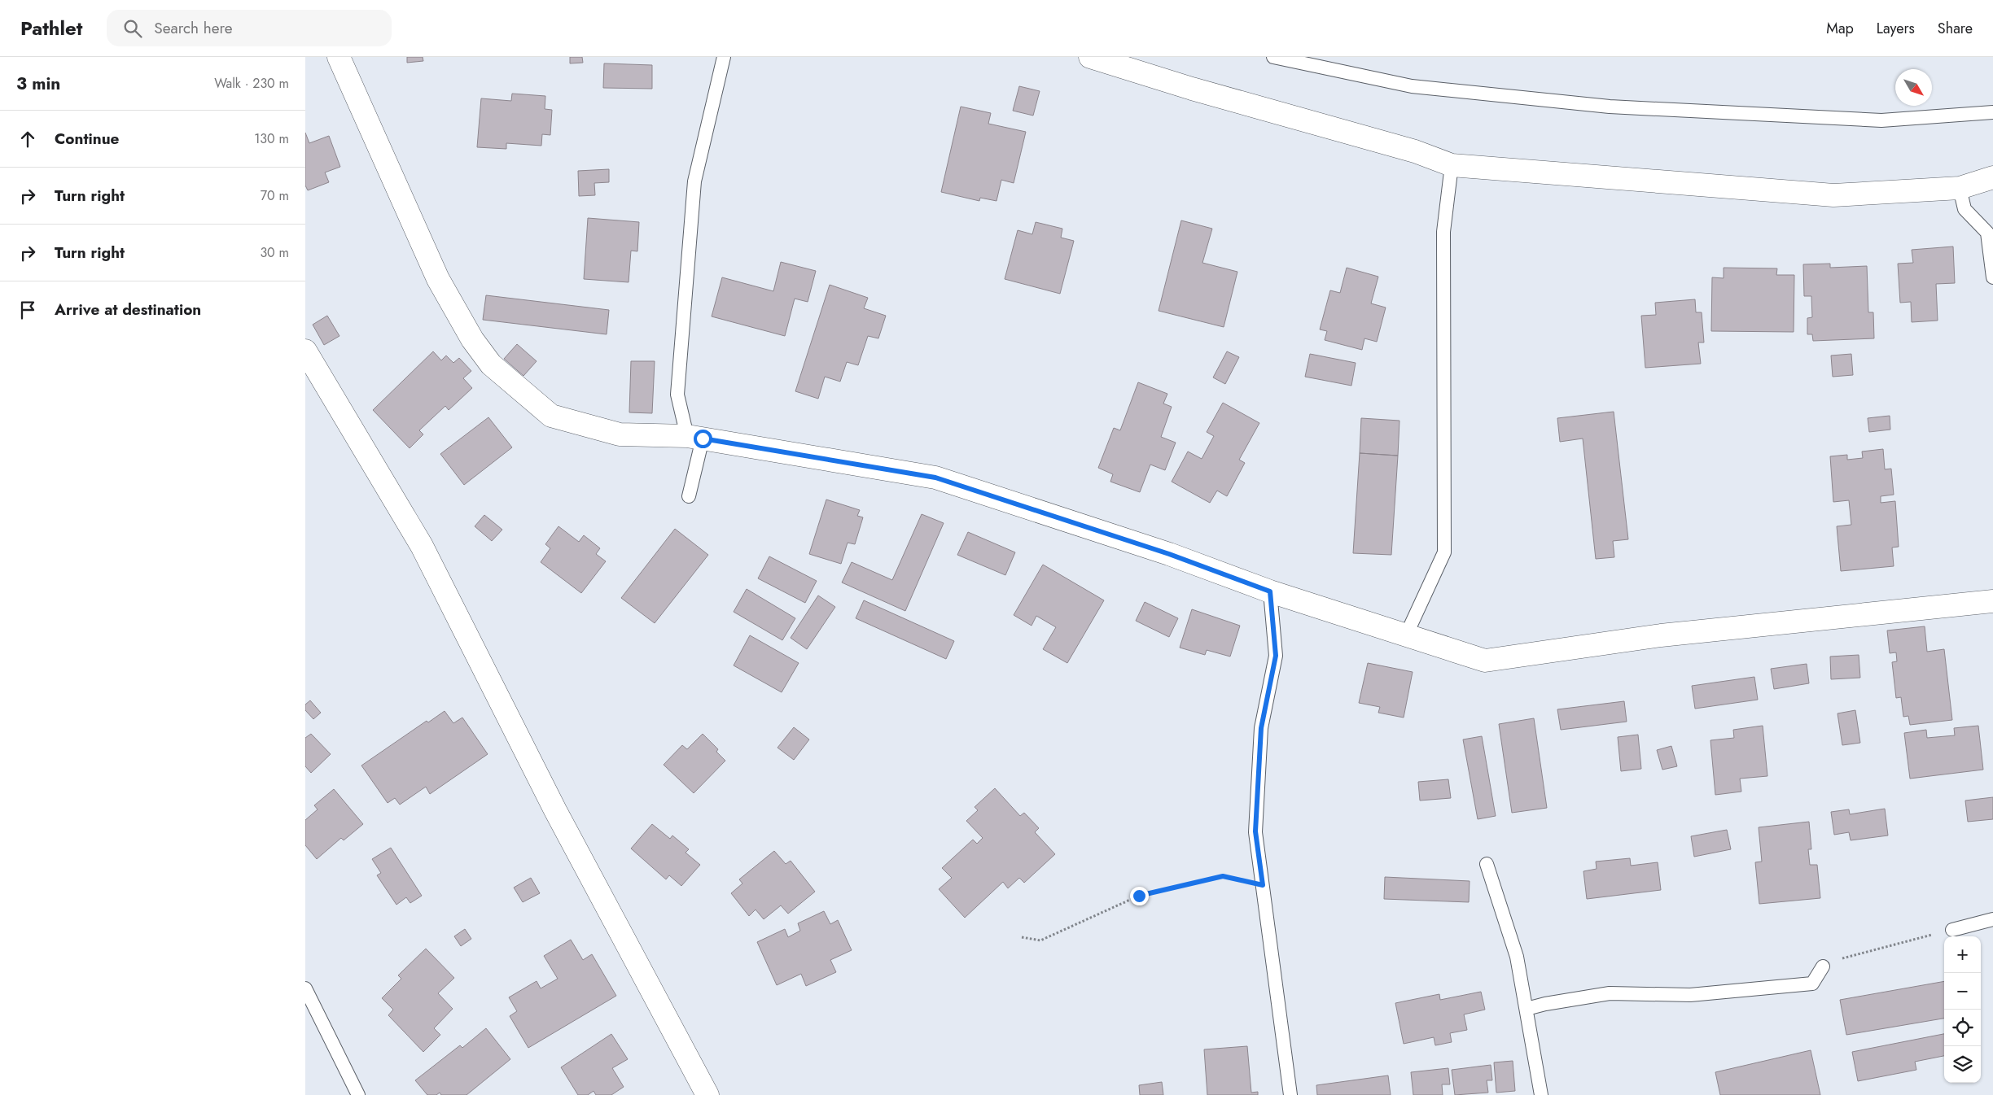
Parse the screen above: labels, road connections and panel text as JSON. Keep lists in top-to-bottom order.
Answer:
{
  "north": "bottom right",
  "page": {
    "header": "Pathlet",
    "search": "Search here",
    "nav": ["Map", "Layers", "Share"],
    "heading": ["3 min", "Walk · 230 m"],
    "list": [
      ["Continue", "130 m"],
      ["Turn right", "70 m"],
      ["Turn right", "30 m"],
      "Arrive at destination"
    ],
    "map_buttons": ["+", "−"]
  }
}
